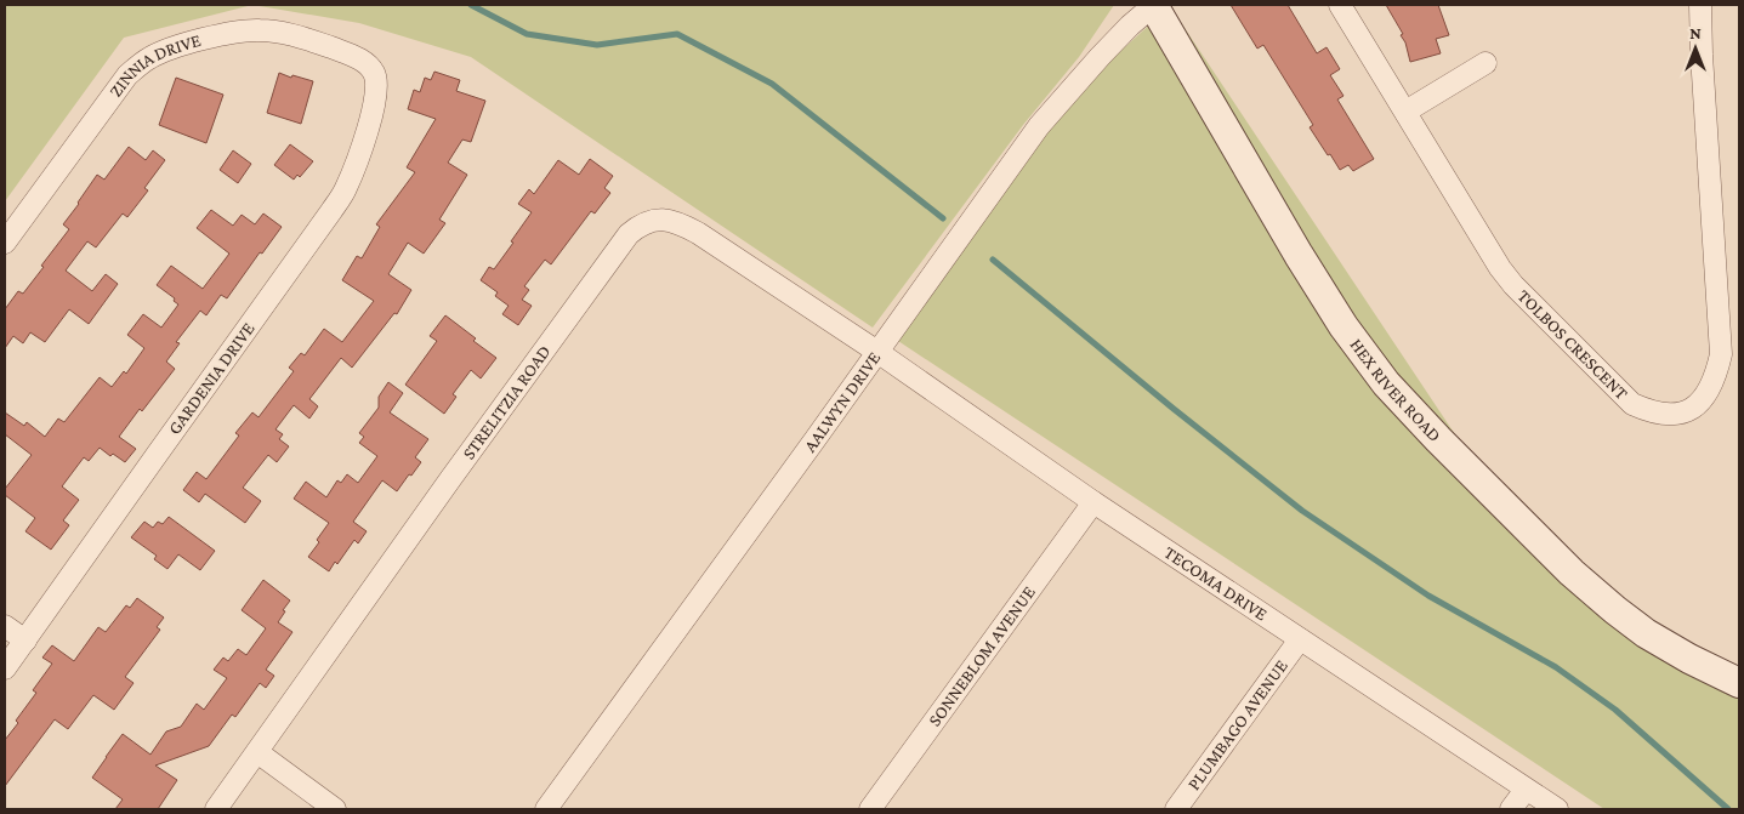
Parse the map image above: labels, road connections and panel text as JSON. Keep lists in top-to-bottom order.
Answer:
{
  "streets": {
    "street": [
      "ZINNIA DRIVE",
      "TOLBOS CRESCENT",
      "GARDENIA DRIVE",
      "HEX RIVER ROAD",
      "AALWYN DRIVE",
      "STRELITZIA ROAD",
      "TECOMA DRIVE",
      "SONNEBLOM AVENUE",
      "PLUMBAGO AVENUE"
    ]
  },
  "crossings": [
    ["ZINNIA DRIVE", "GARDENIA DRIVE"],
    ["HEX RIVER ROAD", "AALWYN DRIVE"],
    ["AALWYN DRIVE", "STRELITZIA ROAD"],
    ["AALWYN DRIVE", "TECOMA DRIVE"],
    ["STRELITZIA ROAD", "TECOMA DRIVE"],
    ["TECOMA DRIVE", "SONNEBLOM AVENUE"],
    ["TECOMA DRIVE", "PLUMBAGO AVENUE"]
  ],
  "north": "top"
}
